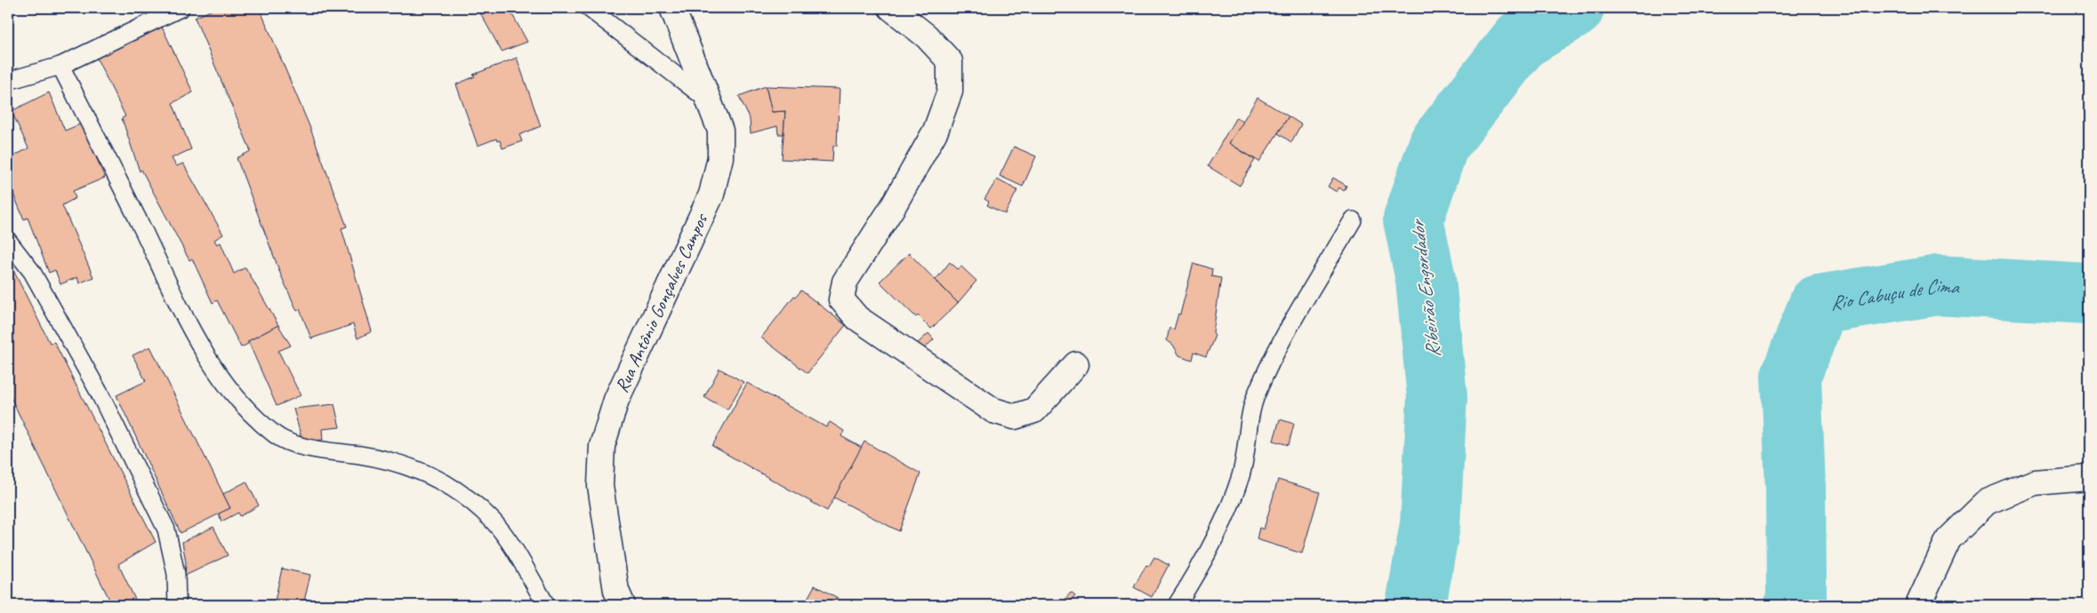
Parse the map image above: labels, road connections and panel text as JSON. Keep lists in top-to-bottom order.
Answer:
{
  "streets": {
    "street": ["Rua Antônio Gonçalves Campos"]
  },
  "water": ["Ribeirão Engordador", "Rio Cabuçu de Cima"]
}
